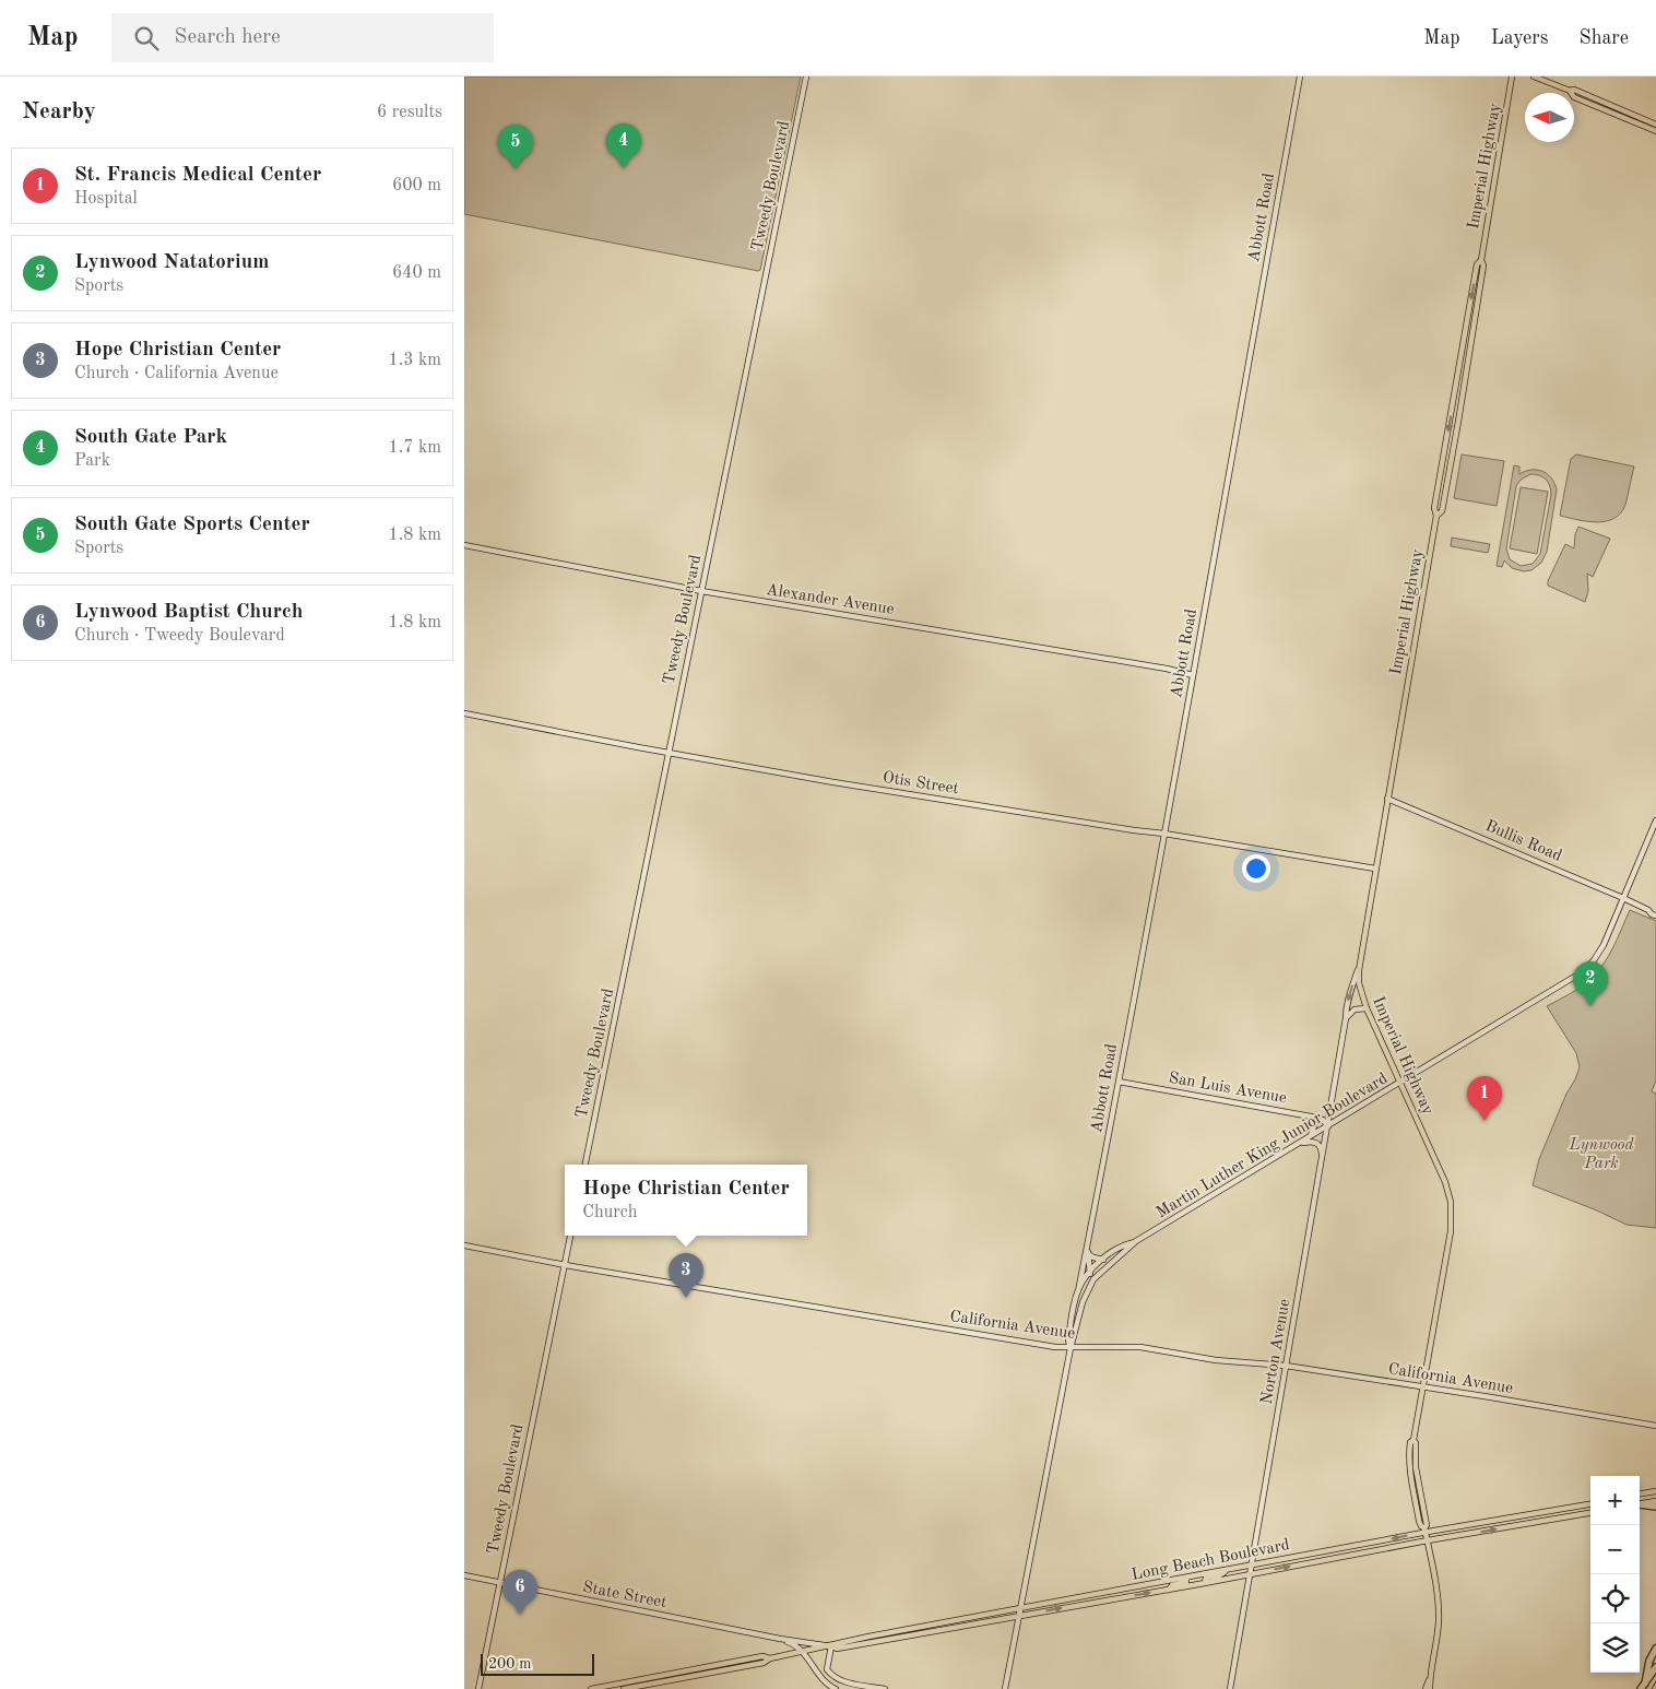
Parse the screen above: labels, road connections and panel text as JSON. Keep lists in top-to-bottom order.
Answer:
{
  "streets": {
    "main road": [
      "Imperial Highway",
      "Tweedy Boulevard",
      "Abbott Road",
      "Alexander Avenue",
      "Otis Street",
      "Bullis Road",
      "San Luis Avenue",
      "Martin Luther King Junior Boulevard",
      "California Avenue",
      "Norton Avenue",
      "Long Beach Boulevard",
      "State Street"
    ]
  },
  "crossings": [
    ["Imperial Highway", "Otis Street"],
    ["Imperial Highway", "Bullis Road"],
    ["Imperial Highway", "Martin Luther King Junior Boulevard"],
    ["Imperial Highway", "California Avenue"],
    ["Imperial Highway", "Norton Avenue"],
    ["Imperial Highway", "Long Beach Boulevard"],
    ["Tweedy Boulevard", "Alexander Avenue"],
    ["Tweedy Boulevard", "Otis Street"],
    ["Tweedy Boulevard", "California Avenue"],
    ["Tweedy Boulevard", "State Street"],
    ["Abbott Road", "Alexander Avenue"],
    ["Abbott Road", "Otis Street"],
    ["Abbott Road", "San Luis Avenue"],
    ["Abbott Road", "Martin Luther King Junior Boulevard"],
    ["Bullis Road", "Martin Luther King Junior Boulevard"],
    ["San Luis Avenue", "Martin Luther King Junior Boulevard"],
    ["San Luis Avenue", "Norton Avenue"],
    ["Martin Luther King Junior Boulevard", "California Avenue"],
    ["Martin Luther King Junior Boulevard", "Norton Avenue"],
    ["Martin Luther King Junior Boulevard", "Long Beach Boulevard"],
    ["California Avenue", "Norton Avenue"],
    ["Norton Avenue", "Long Beach Boulevard"],
    ["Long Beach Boulevard", "State Street"]
  ],
  "parks": ["Lynwood Park"],
  "scale_bar": "200 m",
  "north": "left",
  "page": {
    "header": "Map",
    "search": "Search here",
    "nav": ["Map", "Layers", "Share"],
    "heading": ["Nearby", "6 results"],
    "pins": [
      "4",
      "5",
      "2",
      "1",
      "3",
      "6"
    ],
    "list": [
      {
        "mark": "1",
        "name": "St. Francis Medical Center",
        "note": "Hospital",
        "value": "600 m"
      },
      {
        "mark": "2",
        "name": "Lynwood Natatorium",
        "note": "Sports",
        "value": "640 m"
      },
      {
        "mark": "3",
        "name": "Hope Christian Center",
        "note": "Church · California Avenue",
        "value": "1.3 km"
      },
      {
        "mark": "4",
        "name": "South Gate Park",
        "note": "Park",
        "value": "1.7 km"
      },
      {
        "mark": "5",
        "name": "South Gate Sports Center",
        "note": "Sports",
        "value": "1.8 km"
      },
      {
        "mark": "6",
        "name": "Lynwood Baptist Church",
        "note": "Church · Tweedy Boulevard",
        "value": "1.8 km"
      }
    ],
    "popup": ["Hope Christian Center", "Church"],
    "map_buttons": ["+", "−"],
    "scale": "200 m"
  }
}
